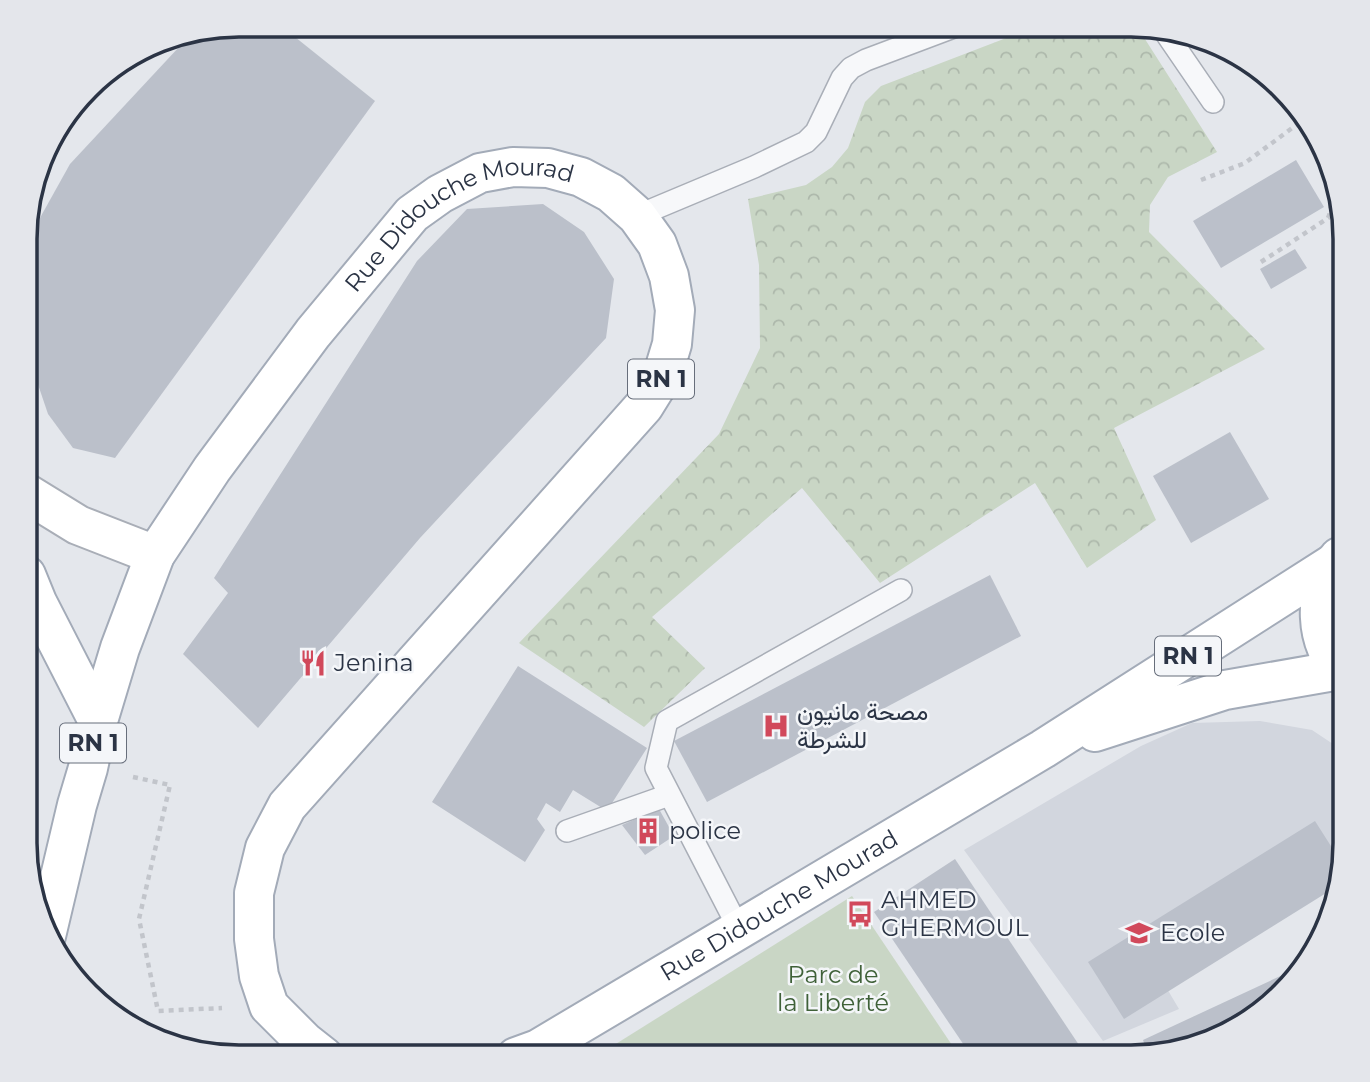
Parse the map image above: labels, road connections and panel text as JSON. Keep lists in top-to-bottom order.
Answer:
{
  "streets": {
    "main road": ["Rue Didouche Mourad", "RN 1"]
  },
  "parks": ["Parc de la Liberté"],
  "places": {
    "restaurant": ["Jenina"],
    "hospital": ["مصحة مانيون للشرطة"],
    "building": ["police"],
    "bus stop": ["AHMED GHERMOUL"],
    "school or university": ["Ecole"]
  }
}
